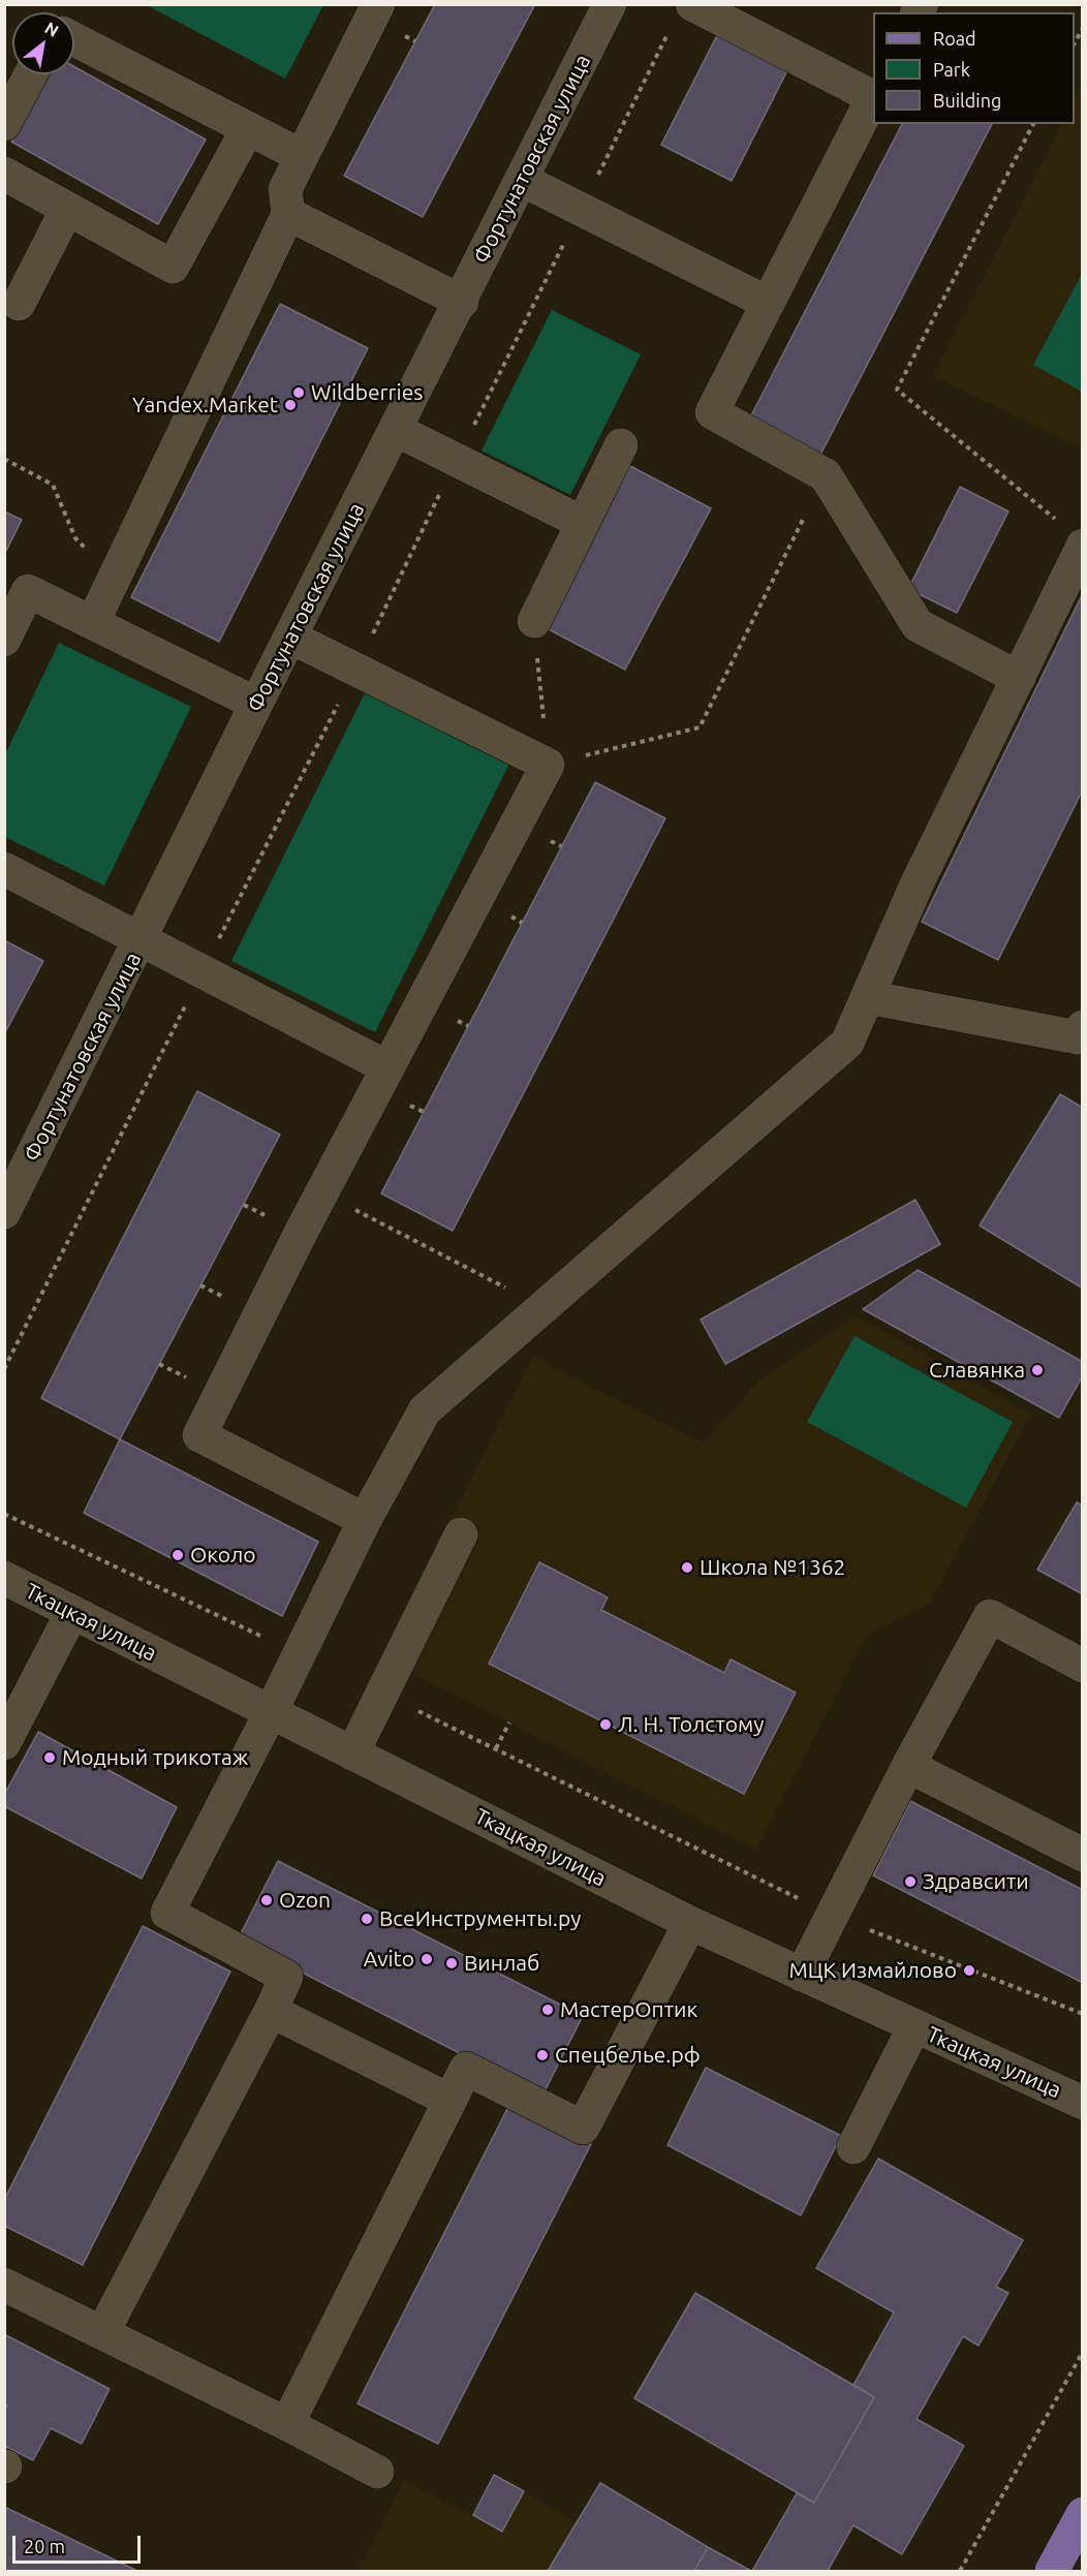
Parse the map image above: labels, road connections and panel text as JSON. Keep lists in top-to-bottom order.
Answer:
{
  "streets": {
    "street": ["Фортунатовская улица", "Ткацкая улица"]
  },
  "places": [
    "Wildberries",
    "Yandex.Market",
    "Славянка",
    "Около",
    "Школа №1362",
    "Л. Н. Толстому",
    "Модный трикотаж",
    "Здравсити",
    "Ozon",
    "ВсеИнструменты.ру",
    "Avito",
    "Винлаб",
    "МЦК Измайлово",
    "МастерОптик",
    "Спецбелье.рф"
  ],
  "legend": ["Road", "Park", "Building"],
  "scale_bar": "20 m",
  "north": "top right"
}
